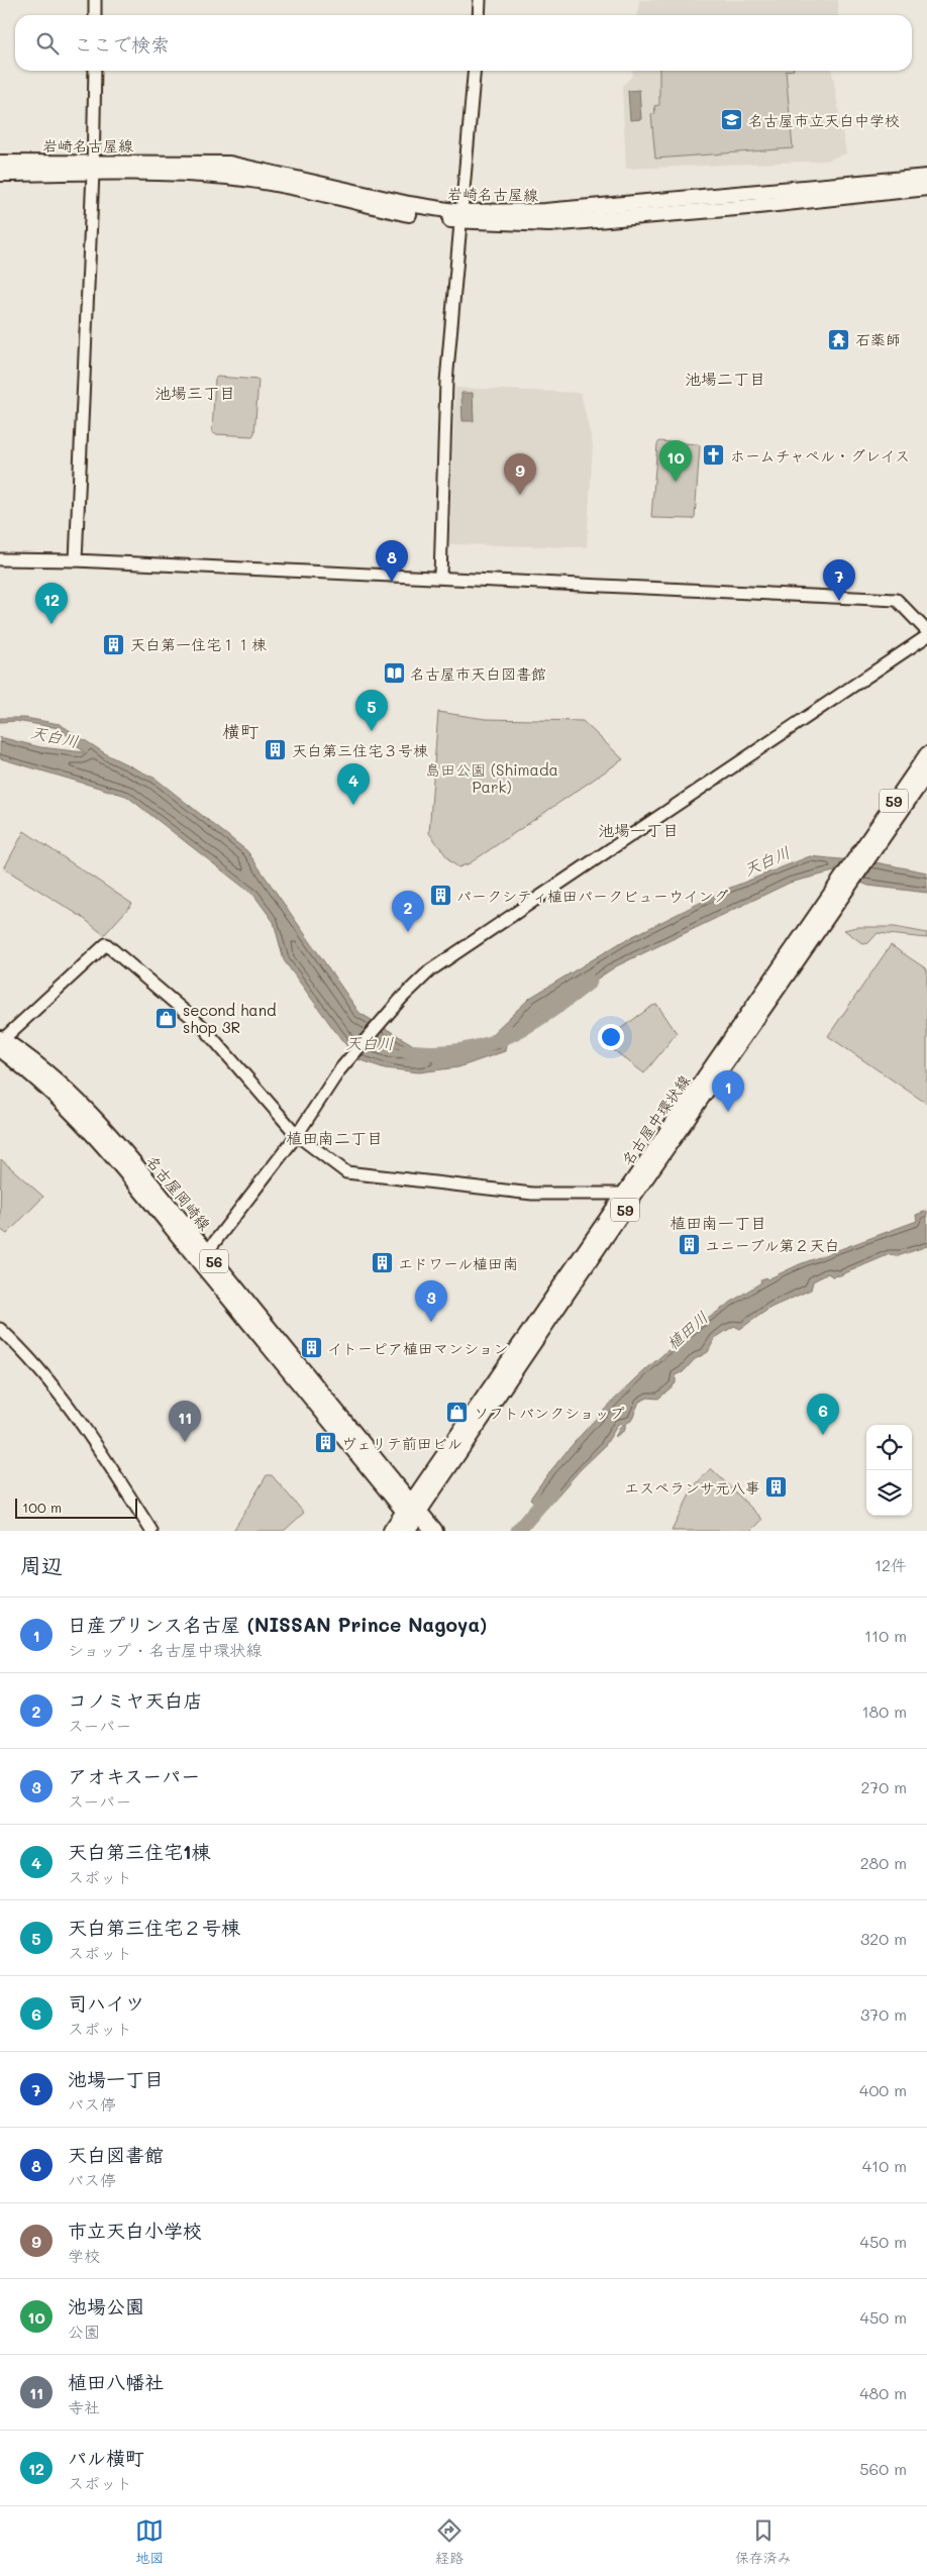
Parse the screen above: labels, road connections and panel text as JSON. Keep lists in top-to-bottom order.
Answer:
{
  "streets": {
    "main road": [
      "岩崎名古屋線",
      "59",
      "名古屋中環状線",
      "名古屋岡崎線",
      "56"
    ]
  },
  "crossings": [
    ["名古屋中環状線", "名古屋岡崎線"]
  ],
  "districts": [
    "池場二丁目",
    "池場三丁目",
    "横町",
    "池場一丁目",
    "植田南二丁目",
    "植田南一丁目"
  ],
  "water": ["天白川", "植田川"],
  "parks": ["島田公園 (Shimada Park)"],
  "places": {
    "school or university": ["名古屋市立天白中学校"],
    "temple": ["石薬師"],
    "church": ["ホームチャペル・グレイス"],
    "building": [
      "天白第一住宅１１棟",
      "天白第三住宅３号棟",
      "パークシティ植田パークビューウイング",
      "ユニーブル第２天白",
      "エドワール植田南",
      "イトーピア植田マンション",
      "ヴェリテ前田ビル",
      "エスペランサ元八事"
    ],
    "library": ["名古屋市天白図書館"],
    "shop": ["second hand shop 3R", "ソフトバンクショップ"]
  },
  "scale_bar": "100 m",
  "page": {
    "search": "ここで検索",
    "pins": [
      "10",
      "9",
      "8",
      "7",
      "12",
      "5",
      "4",
      "2",
      "1",
      "3",
      "6",
      "11"
    ],
    "scale": "100 m",
    "heading": ["周辺", "12件"],
    "list": [
      {
        "mark": "1",
        "name": "日産プリンス名古屋 (NISSAN Prince Nagoya)",
        "note": "ショップ · 名古屋中環状線",
        "value": "110 m"
      },
      {
        "mark": "2",
        "name": "コノミヤ天白店",
        "note": "スーパー",
        "value": "180 m"
      },
      {
        "mark": "3",
        "name": "アオキスーパー",
        "note": "スーパー",
        "value": "270 m"
      },
      {
        "mark": "4",
        "name": "天白第三住宅1棟",
        "note": "スポット",
        "value": "280 m"
      },
      {
        "mark": "5",
        "name": "天白第三住宅２号棟",
        "note": "スポット",
        "value": "320 m"
      },
      {
        "mark": "6",
        "name": "司ハイツ",
        "note": "スポット",
        "value": "370 m"
      },
      {
        "mark": "7",
        "name": "池場一丁目",
        "note": "バス停",
        "value": "400 m"
      },
      {
        "mark": "8",
        "name": "天白図書館",
        "note": "バス停",
        "value": "410 m"
      },
      {
        "mark": "9",
        "name": "市立天白小学校",
        "note": "学校",
        "value": "450 m"
      },
      {
        "mark": "10",
        "name": "池場公園",
        "note": "公園",
        "value": "450 m"
      },
      {
        "mark": "11",
        "name": "植田八幡社",
        "note": "寺社",
        "value": "480 m"
      },
      {
        "mark": "12",
        "name": "パル横町",
        "note": "スポット",
        "value": "560 m"
      }
    ],
    "nav": ["地図", "経路", "保存済み"]
  }
}
